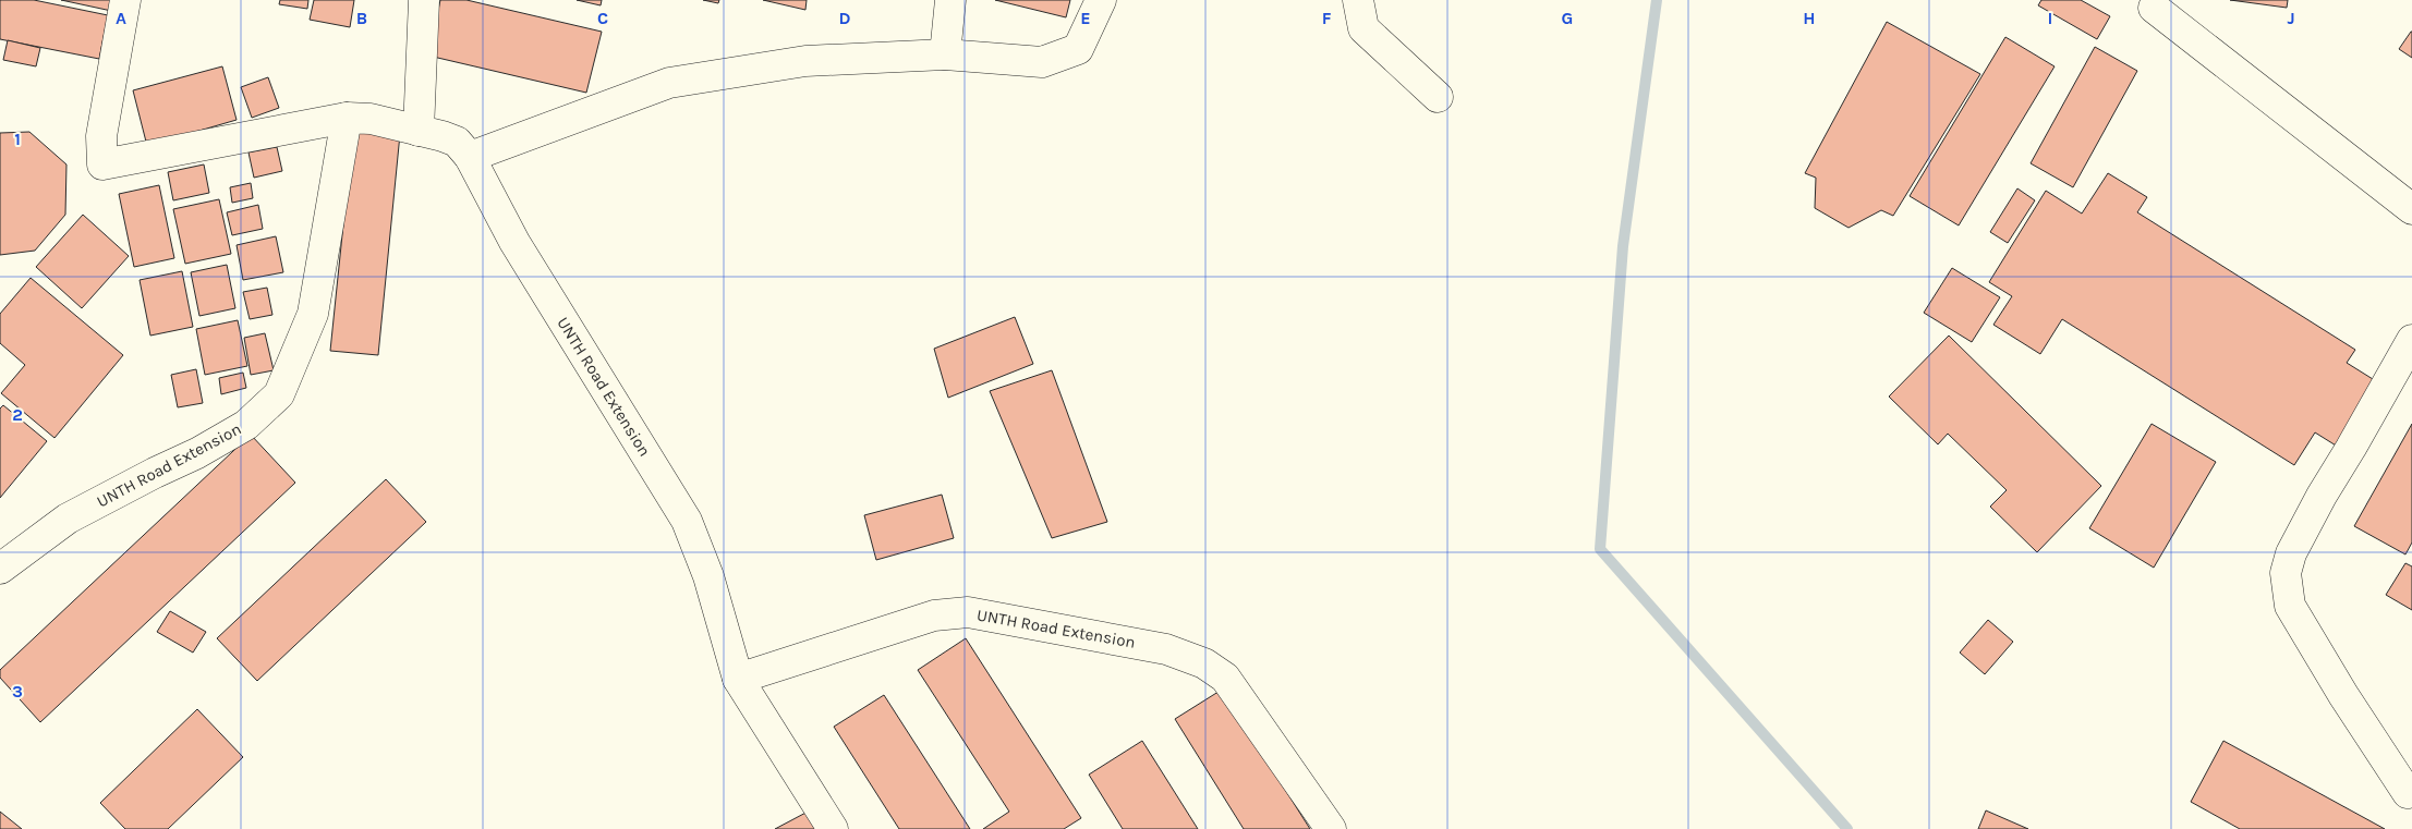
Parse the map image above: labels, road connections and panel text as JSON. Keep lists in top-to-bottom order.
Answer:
{
  "streets": {
    "street": ["UNTH Road Extension"]
  },
  "grid": {
    "columns": [
      "A",
      "B",
      "C",
      "D",
      "E",
      "F",
      "G",
      "H",
      "I",
      "J"
    ],
    "rows": ["1", "2", "3"]
  }
}
